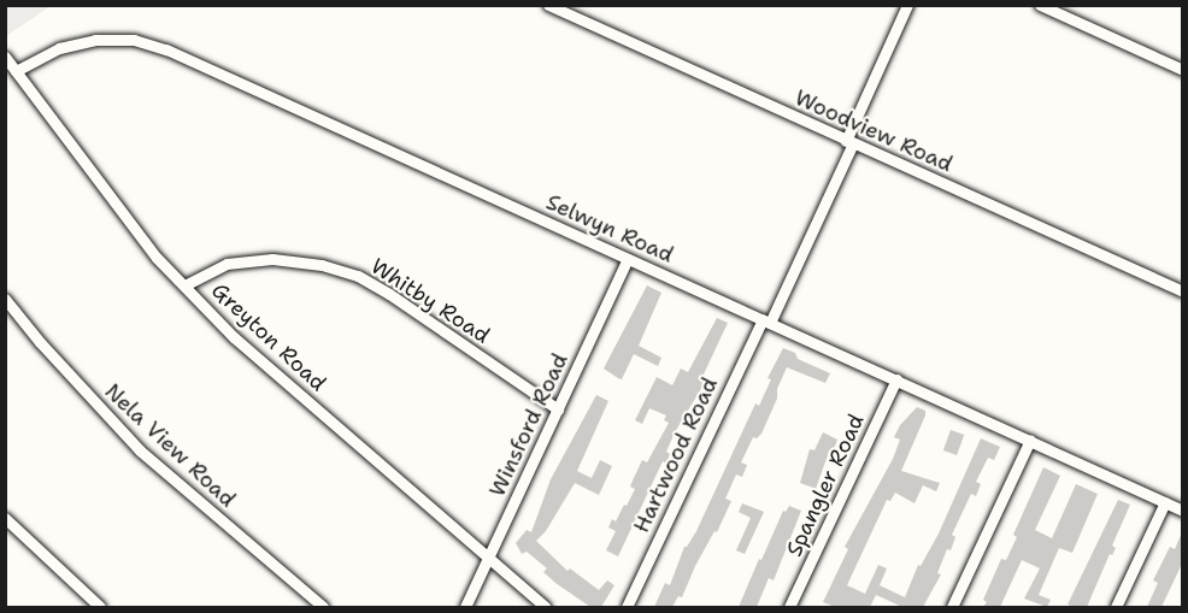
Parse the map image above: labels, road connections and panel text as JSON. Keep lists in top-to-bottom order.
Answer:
{
  "streets": {
    "street": [
      "Woodview Road",
      "Selwyn Road",
      "Whitby Road",
      "Greyton Road",
      "Winsford Road",
      "Nela View Road",
      "Hartwood Road",
      "Spangler Road"
    ]
  },
  "crossings": [
    ["Woodview Road", "Hartwood Road"],
    ["Selwyn Road", "Greyton Road"],
    ["Selwyn Road", "Winsford Road"],
    ["Selwyn Road", "Hartwood Road"],
    ["Selwyn Road", "Spangler Road"],
    ["Whitby Road", "Greyton Road"],
    ["Whitby Road", "Winsford Road"],
    ["Greyton Road", "Winsford Road"]
  ]
}
